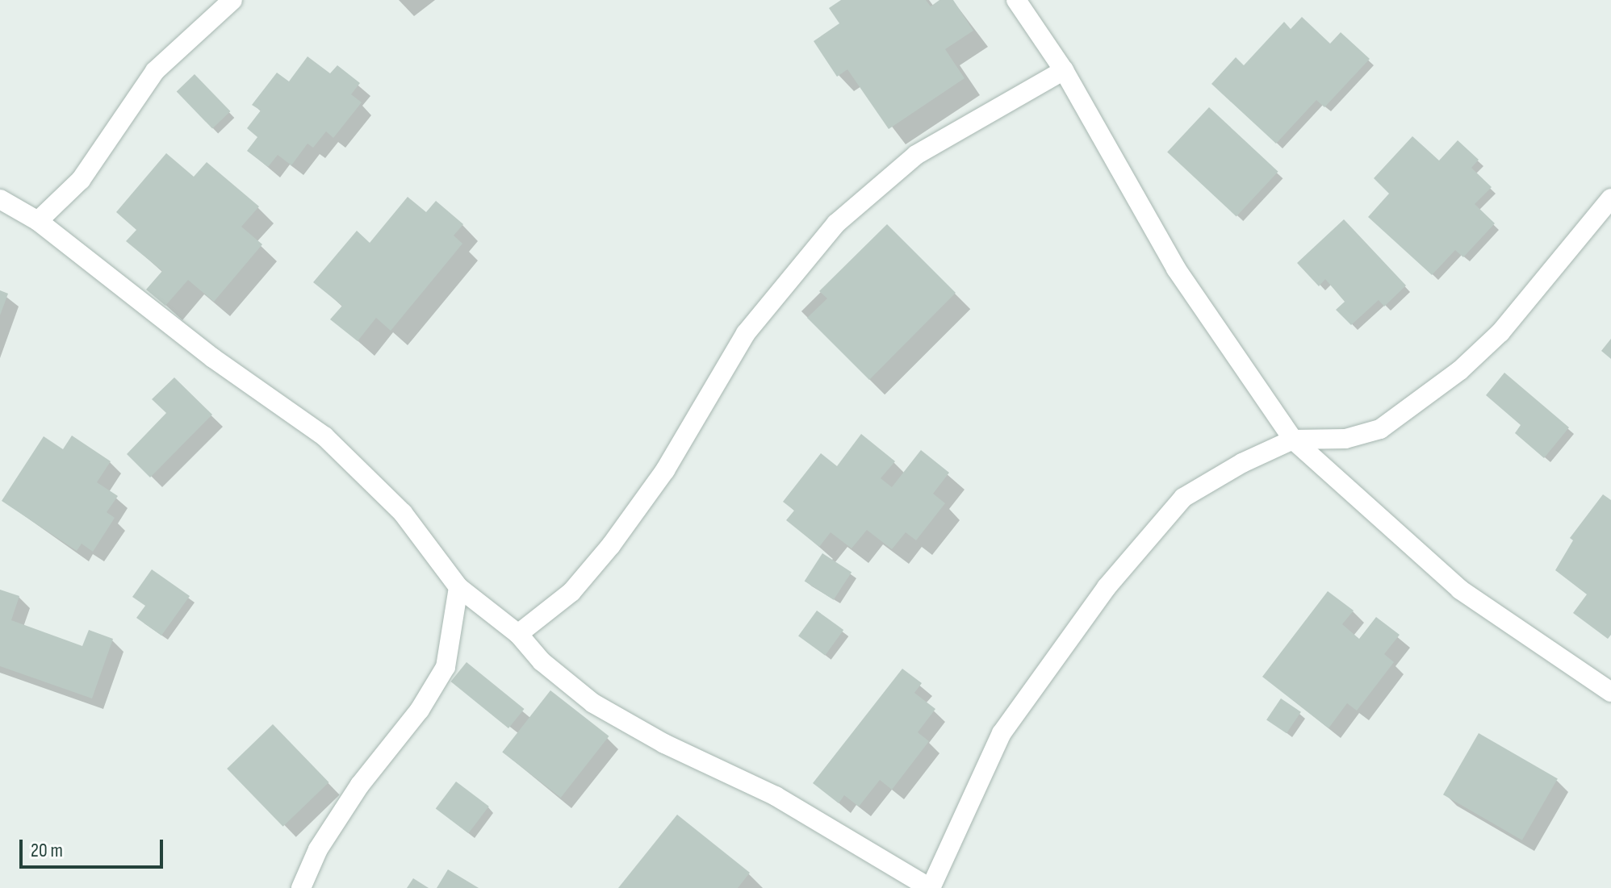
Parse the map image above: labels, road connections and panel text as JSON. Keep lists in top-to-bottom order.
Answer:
{
  "scale_bar": "20 m"
}
